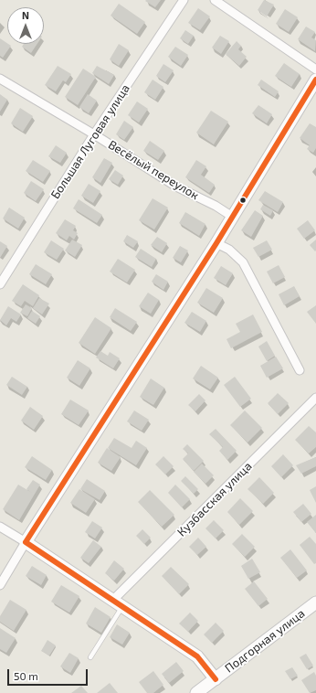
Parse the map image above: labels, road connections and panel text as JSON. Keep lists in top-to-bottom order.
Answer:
{
  "streets": {
    "street": [
      "Большая Луговая улица",
      "Весёлый переулок",
      "Кузбасская улица",
      "Подгорная улица"
    ]
  },
  "crossings": [
    ["Большая Луговая улица", "Весёлый переулок"]
  ],
  "scale_bar": "50 m",
  "north": "top"
}
